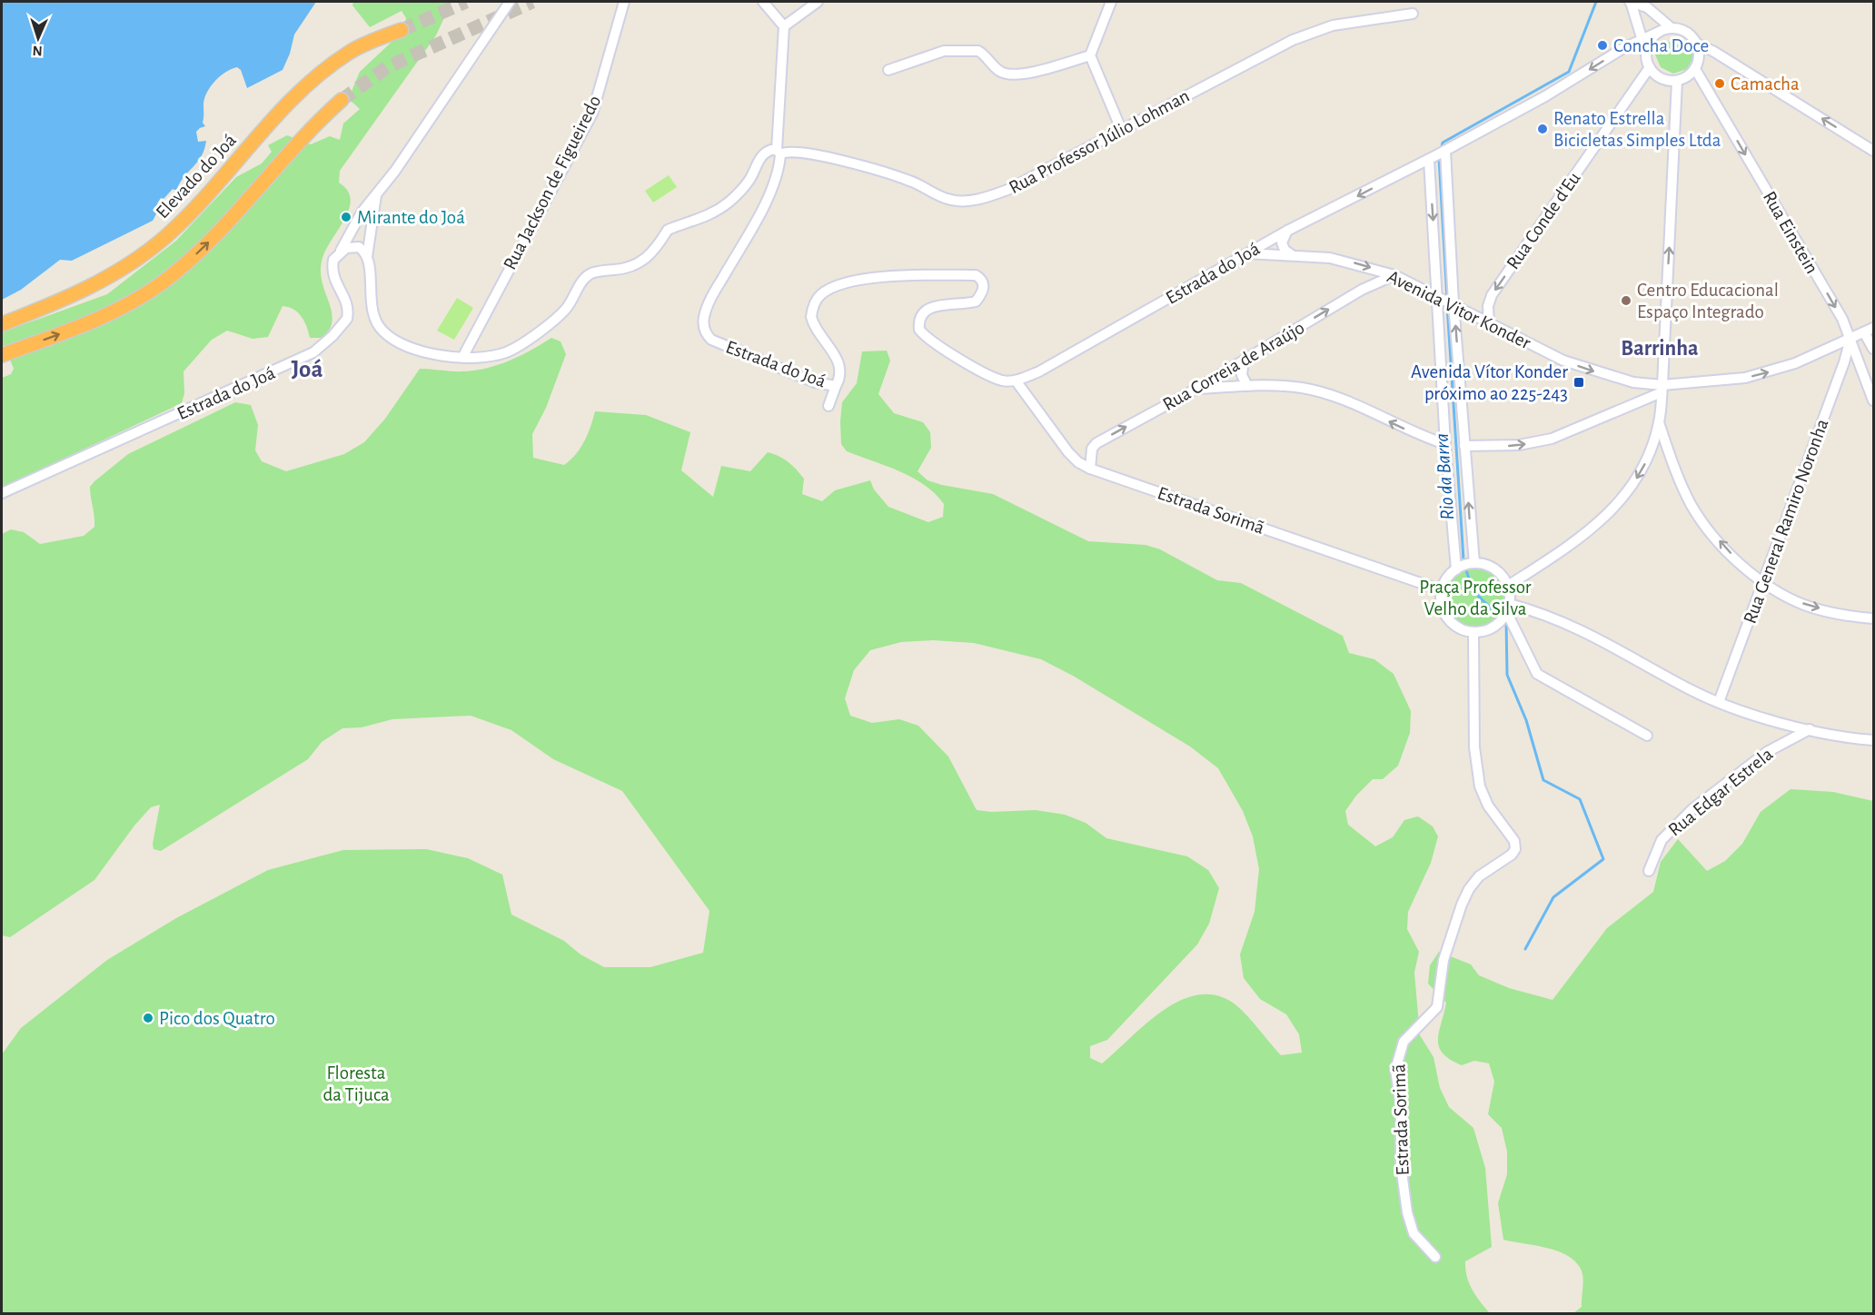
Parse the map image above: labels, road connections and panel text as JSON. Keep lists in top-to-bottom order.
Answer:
{
  "streets": {
    "highway": ["Elevado do Joá"],
    "street": [
      "Rua Professor Júlio Lohman",
      "Rua Jackson de Figueiredo",
      "Rua Conde d'Eu",
      "Rua Einstein",
      "Estrada do Joá",
      "Avenida Vitor Konder",
      "Rua Correia de Araújo",
      "Estrada Sorimã",
      "Rua General Ramiro Noronha",
      "Rua Edgar Estrela"
    ]
  },
  "crossings": [
    ["Rua Professor Júlio Lohman", "Estrada do Joá"],
    ["Rua Conde d'Eu", "Rua Einstein"],
    ["Rua Conde d'Eu", "Estrada do Joá"],
    ["Rua Conde d'Eu", "Avenida Vitor Konder"],
    ["Rua Einstein", "Estrada do Joá"],
    ["Rua Einstein", "Avenida Vitor Konder"],
    ["Rua Einstein", "Rua General Ramiro Noronha"],
    ["Estrada do Joá", "Avenida Vitor Konder"],
    ["Estrada do Joá", "Estrada Sorimã"],
    ["Avenida Vitor Konder", "Rua Correia de Araújo"],
    ["Avenida Vitor Konder", "Rua General Ramiro Noronha"],
    ["Rua Correia de Araújo", "Estrada Sorimã"]
  ],
  "one_way": [
    "Rua Conde d'Eu",
    "Rua Einstein",
    "Avenida Vitor Konder",
    "Rua Correia de Araújo"
  ],
  "districts": ["Barrinha", "Joá"],
  "water": ["Rio da Barra"],
  "parks": ["Praça Professor Velho da Silva", "Floresta da Tijuca"],
  "places": {
    "other": [
      "Concha Doce",
      "Camacha",
      "Renato Estrella Bicicletas Simples Ltda",
      "Mirante do Joá",
      "Centro Educacional Espaço Integrado",
      "Pico dos Quatro"
    ],
    "transit": ["Avenida Vítor Konder próximo ao 225-243"]
  },
  "north": "bottom"
}
